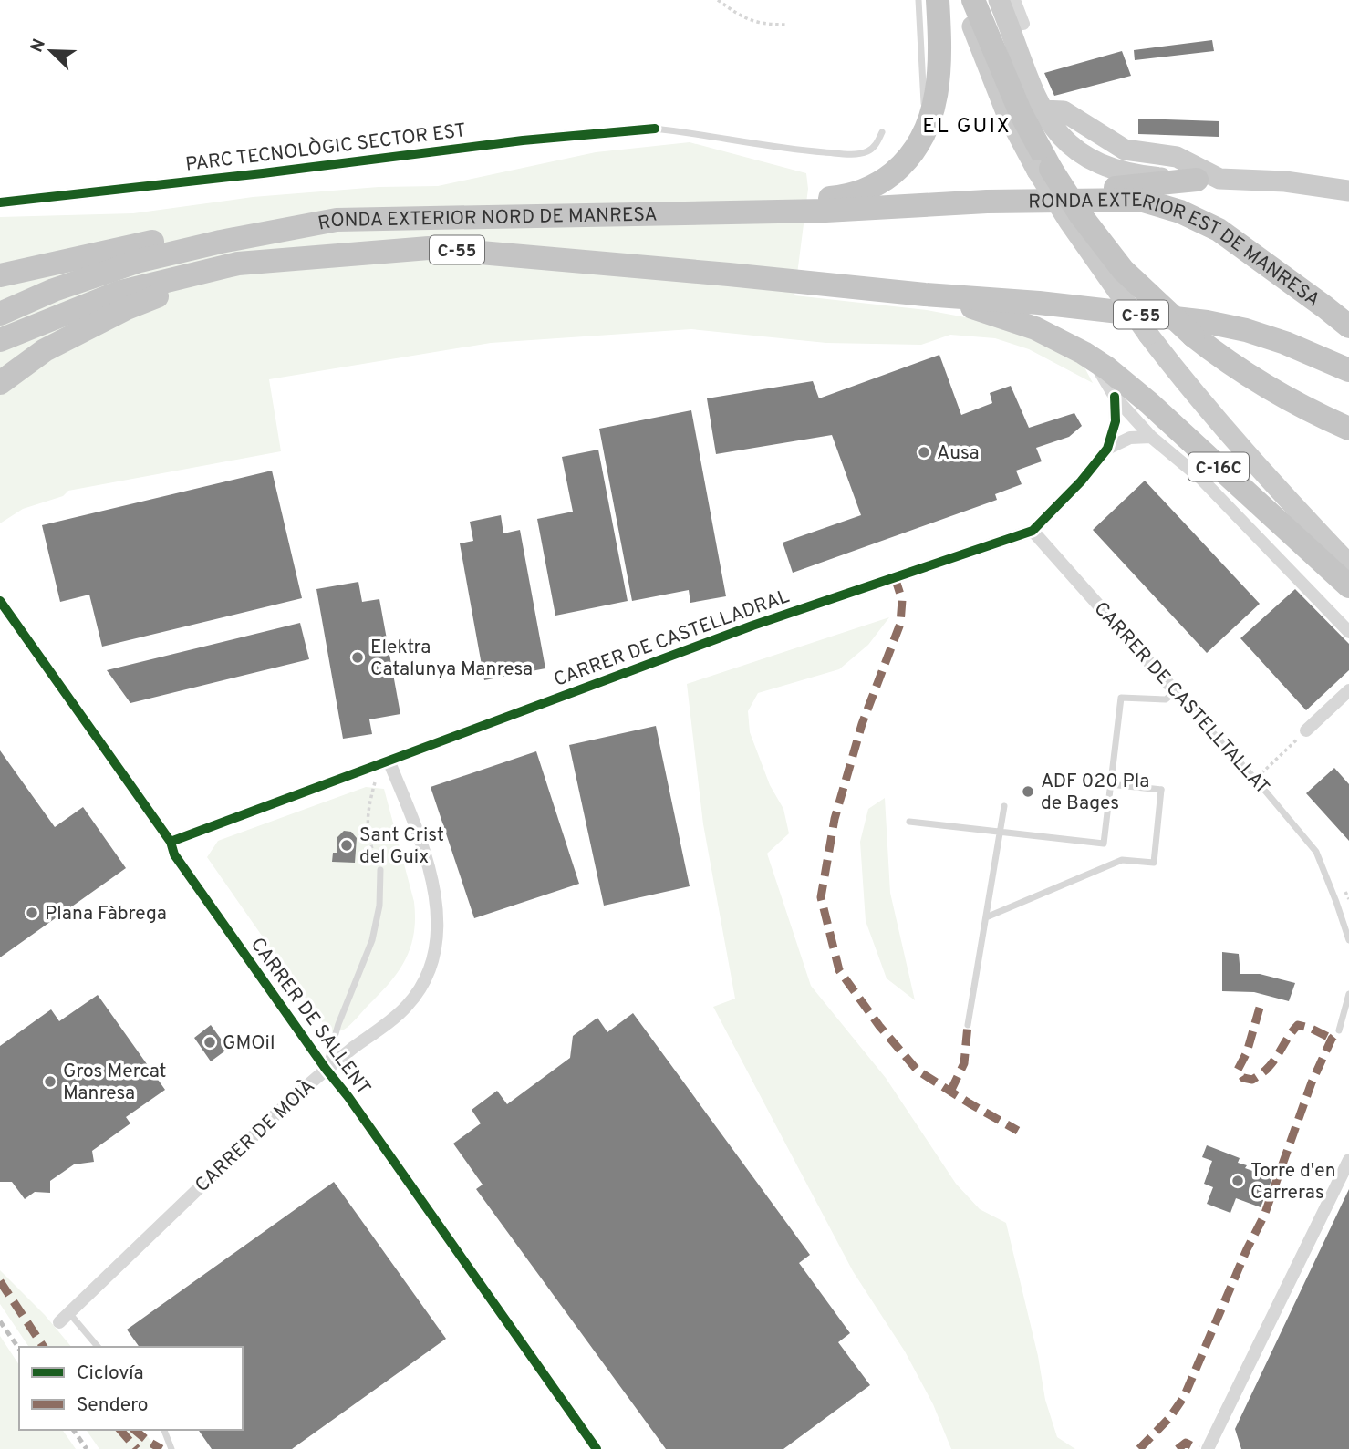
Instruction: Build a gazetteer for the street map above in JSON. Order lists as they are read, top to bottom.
{
  "streets": {
    "highway": [
      "RONDA EXTERIOR NORD DE MANRESA",
      "C-55",
      "RONDA EXTERIOR EST DE MANRESA",
      "C-16C"
    ],
    "street": [
      "PARC TECNOLÒGIC SECTOR EST",
      "CARRER DE CASTELLADRAL",
      "CARRER DE CASTELLTALLAT",
      "CARRER DE SALLENT",
      "CARRER DE MOIÀ"
    ]
  },
  "crossings": [
    ["RONDA EXTERIOR NORD DE MANRESA", "C-55"],
    ["RONDA EXTERIOR NORD DE MANRESA", "RONDA EXTERIOR EST DE MANRESA"],
    ["RONDA EXTERIOR NORD DE MANRESA", "C-16C"],
    ["C-55", "C-16C"],
    ["CARRER DE CASTELLADRAL", "CARRER DE CASTELLTALLAT"],
    ["CARRER DE CASTELLADRAL", "CARRER DE SALLENT"],
    ["CARRER DE CASTELLADRAL", "CARRER DE MOIÀ"],
    ["CARRER DE SALLENT", "CARRER DE MOIÀ"]
  ],
  "districts": ["EL GUIX"],
  "places": [
    "Ausa",
    "Elektra Catalunya Manresa",
    "ADF 020 Pla de Bages",
    "Sant Crist del Guix",
    "Plana Fàbrega",
    "GMOil",
    "Gros Mercat Manresa",
    "Torre d'en Carreras"
  ],
  "legend": ["Ciclovía", "Sendero"],
  "north": "top left"
}
